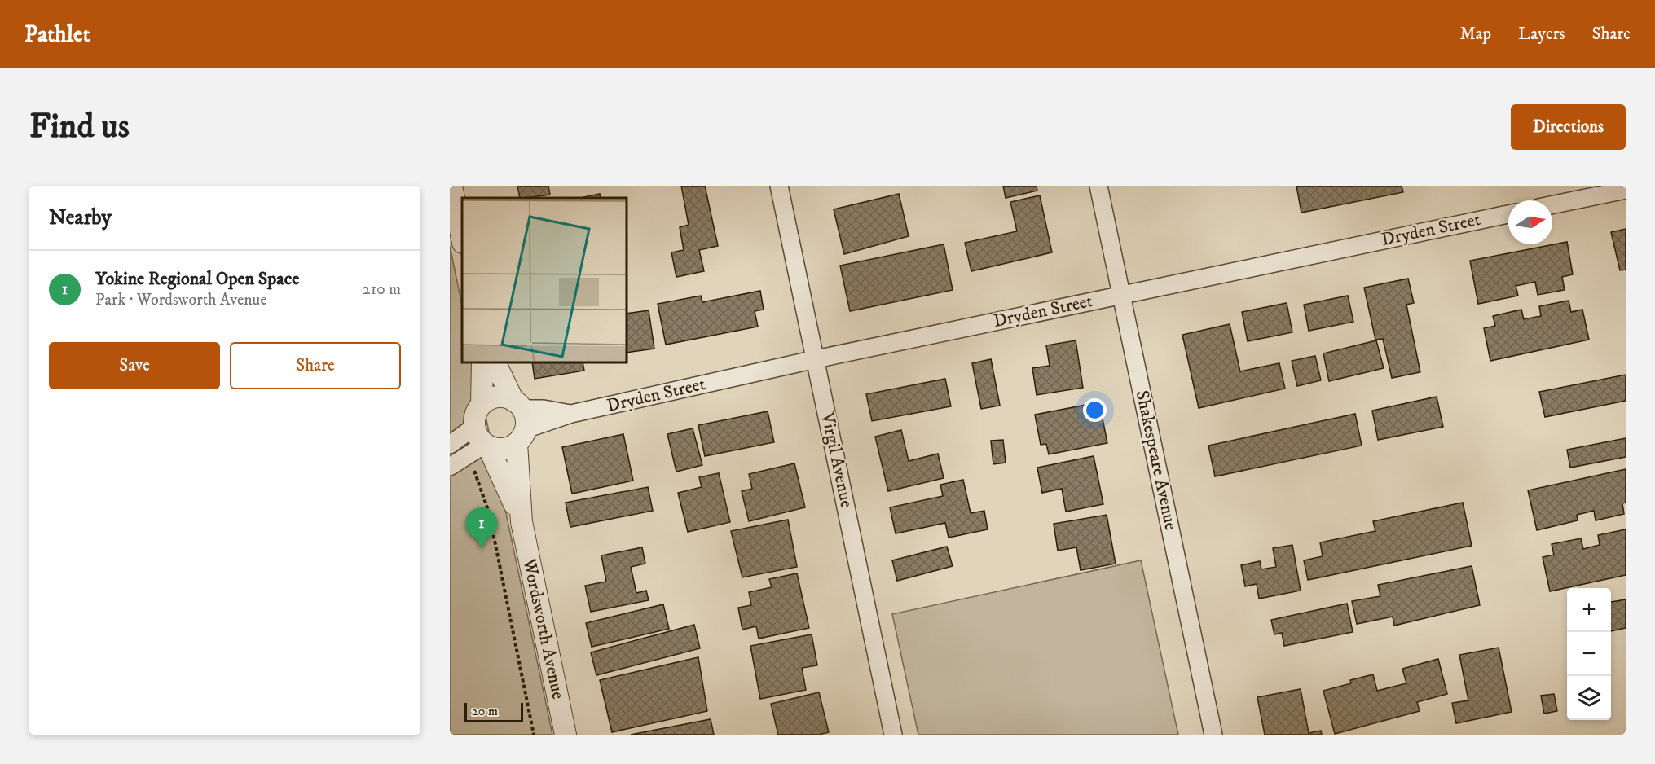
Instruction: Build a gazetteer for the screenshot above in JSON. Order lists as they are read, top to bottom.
{
  "streets": {
    "street": [
      "Dryden Street",
      "Virgil Avenue",
      "Shakespeare Avenue",
      "Wordsworth Avenue"
    ]
  },
  "crossings": [
    ["Dryden Street", "Virgil Avenue"],
    ["Dryden Street", "Shakespeare Avenue"],
    ["Dryden Street", "Wordsworth Avenue"]
  ],
  "scale_bar": "20 m",
  "north": "right",
  "page": {
    "header": "Pathlet",
    "nav": ["Map", "Layers", "Share"],
    "buttons": [
      "Directions",
      ["Save", "Share"]
    ],
    "title": "Find us",
    "heading": "Nearby",
    "list": [
      {
        "mark": "1",
        "name": "Yokine Regional Open Space",
        "note": "Park · Wordsworth Avenue",
        "value": "210 m"
      }
    ],
    "pins": "1",
    "map_buttons": ["+", "−"],
    "scale": "20 m"
  }
}
